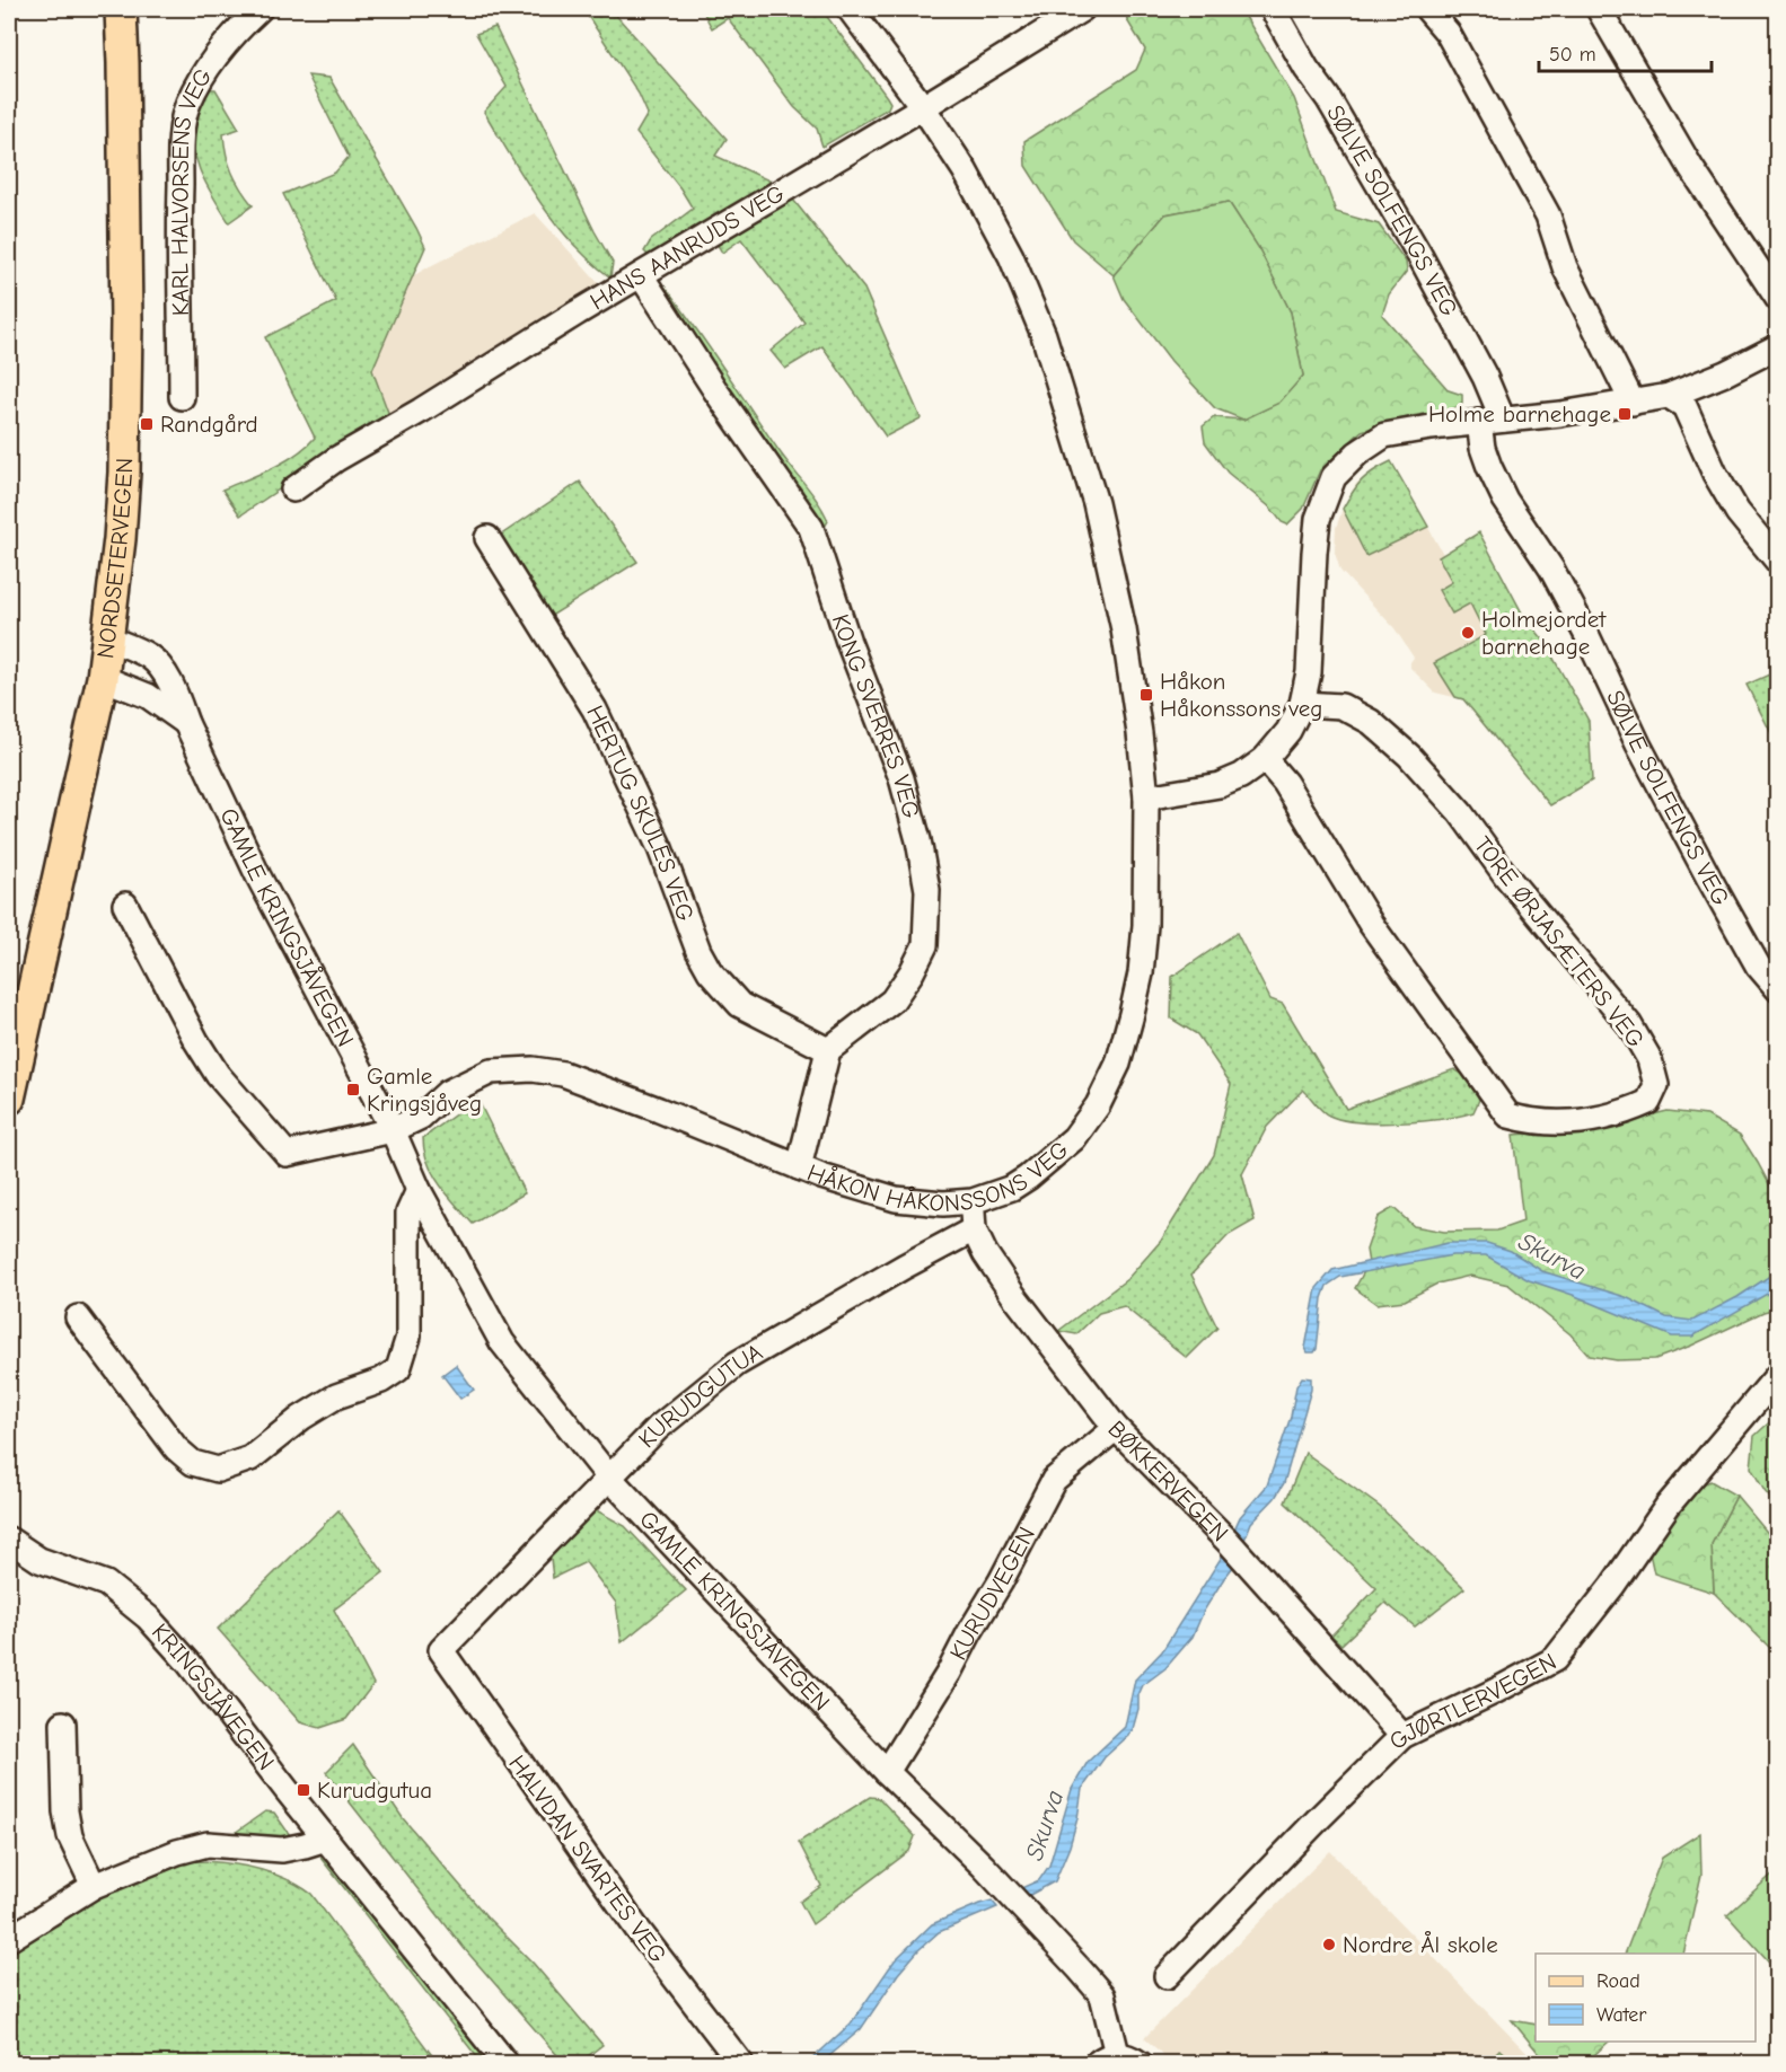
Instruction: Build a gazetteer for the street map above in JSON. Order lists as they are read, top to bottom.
{
  "streets": {
    "main road": ["NORDSETERVEGEN"],
    "street": [
      "KARL HALVORSENS VEG",
      "SØLVE SOLFENGS VEG",
      "HANS AANRUDS VEG",
      "KONG SVERRES VEG",
      "HERTUG SKULES VEG",
      "GAMLE KRINGSJÅVEGEN",
      "TORE ØRJASÆTERS VEG",
      "HÅKON HÅKONSSONS VEG",
      "KURUDGUTUA",
      "BØKKERVEGEN",
      "KURUDVEGEN",
      "KRINGSJÅVEGEN",
      "GJØRTLERVEGEN",
      "HALVDAN SVARTES VEG"
    ]
  },
  "crossings": [
    ["HANS AANRUDS VEG", "KONG SVERRES VEG"],
    ["HANS AANRUDS VEG", "HÅKON HÅKONSSONS VEG"],
    ["NORDSETERVEGEN", "GAMLE KRINGSJÅVEGEN"],
    ["KONG SVERRES VEG", "HERTUG SKULES VEG"],
    ["GAMLE KRINGSJÅVEGEN", "HÅKON HÅKONSSONS VEG"],
    ["GAMLE KRINGSJÅVEGEN", "KURUDGUTUA"],
    ["GAMLE KRINGSJÅVEGEN", "KURUDVEGEN"],
    ["HÅKON HÅKONSSONS VEG", "BØKKERVEGEN"],
    ["KURUDGUTUA", "BØKKERVEGEN"],
    ["KURUDGUTUA", "HALVDAN SVARTES VEG"],
    ["BØKKERVEGEN", "KURUDVEGEN"],
    ["BØKKERVEGEN", "GJØRTLERVEGEN"]
  ],
  "water": ["Skurva"],
  "places": {
    "transit": [
      "Holme barnehage",
      "Randgård",
      "Håkon Håkonssons veg",
      "Gamle Kringsjåveg",
      "Kurudgutua"
    ],
    "other": ["Holmejordet barnehage", "Nordre Ål skole"]
  },
  "legend": ["Road", "Water"],
  "scale_bar": "50 m"
}
